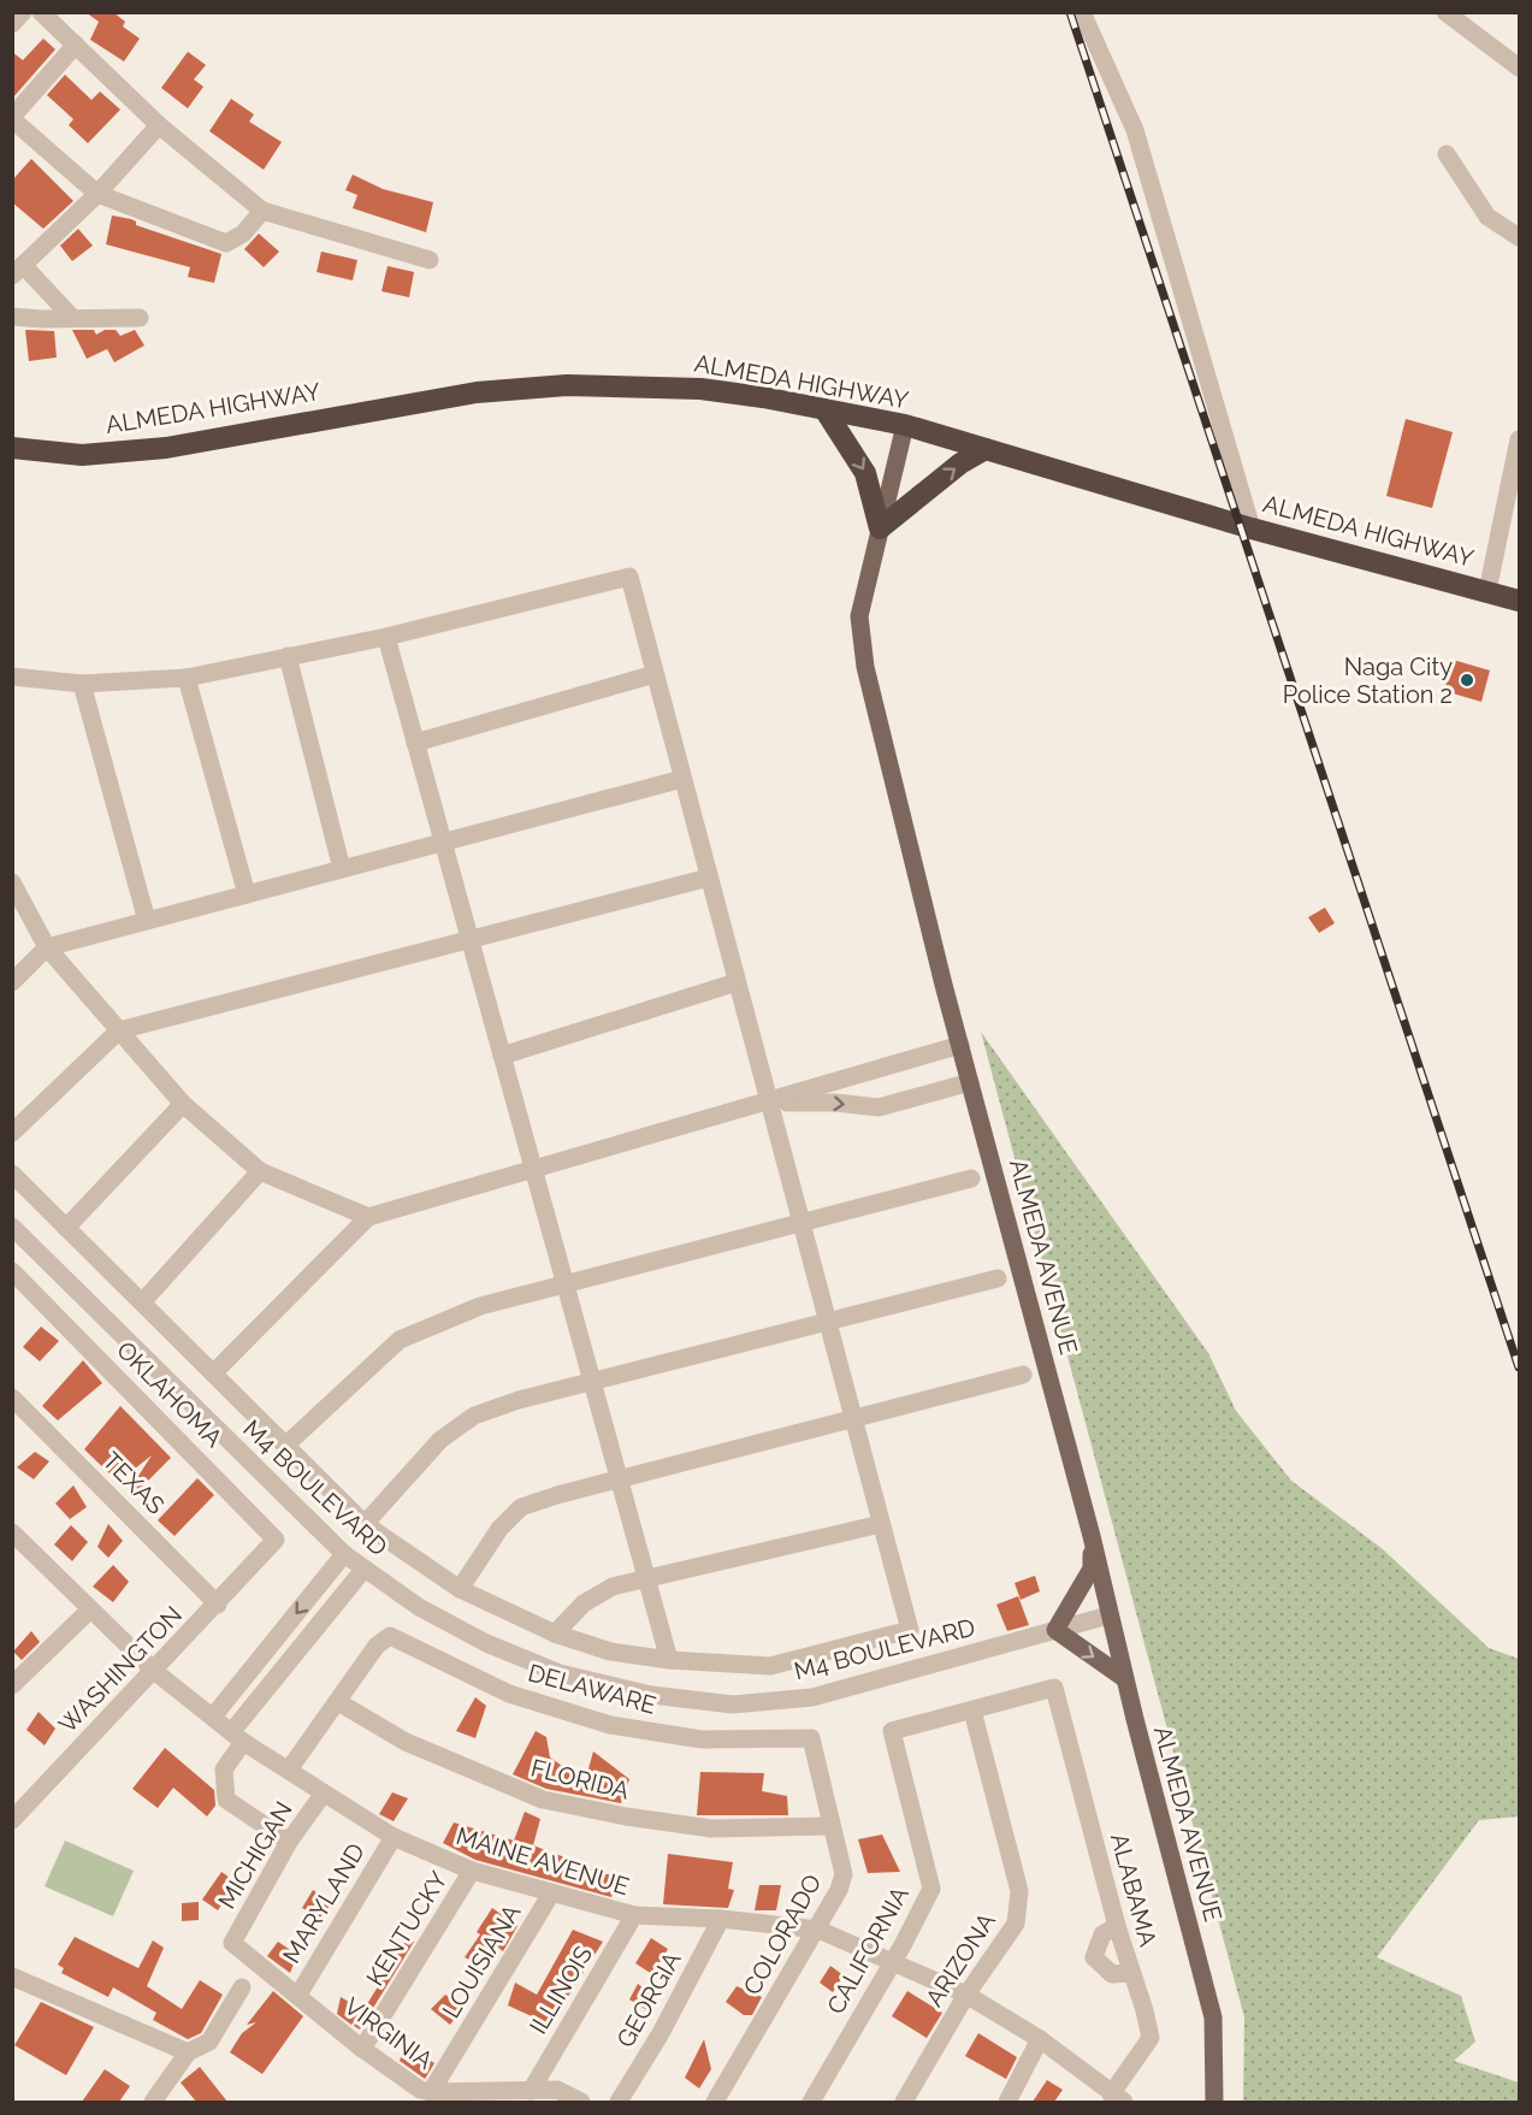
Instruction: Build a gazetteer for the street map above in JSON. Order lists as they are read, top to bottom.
{
  "streets": {
    "highway": ["ALMEDA HIGHWAY"],
    "main road": ["ALMEDA AVENUE"],
    "street": [
      "OKLAHOMA",
      "TEXAS",
      "M4 BOULEVARD",
      "WASHINGTON",
      "DELAWARE",
      "FLORIDA",
      "MICHIGAN",
      "MAINE AVENUE",
      "ALABAMA",
      "MARYLAND",
      "KENTUCKY",
      "COLORADO",
      "CALIFORNIA",
      "ARIZONA",
      "LOUISIANA",
      "ILLINOIS",
      "GEORGIA",
      "VIRGINIA"
    ]
  },
  "crossings": [
    ["ALMEDA HIGHWAY", "ALMEDA AVENUE"],
    ["ALMEDA AVENUE", "M4 BOULEVARD"],
    ["OKLAHOMA", "WASHINGTON"],
    ["TEXAS", "WASHINGTON"],
    ["WASHINGTON", "MAINE AVENUE"],
    ["DELAWARE", "FLORIDA"],
    ["DELAWARE", "COLORADO"],
    ["FLORIDA", "COLORADO"],
    ["MICHIGAN", "MAINE AVENUE"],
    ["MICHIGAN", "VIRGINIA"],
    ["MAINE AVENUE", "ALABAMA"],
    ["MAINE AVENUE", "MARYLAND"],
    ["MAINE AVENUE", "KENTUCKY"],
    ["MAINE AVENUE", "COLORADO"],
    ["MAINE AVENUE", "CALIFORNIA"],
    ["MAINE AVENUE", "ARIZONA"],
    ["MAINE AVENUE", "LOUISIANA"],
    ["MAINE AVENUE", "ILLINOIS"],
    ["MAINE AVENUE", "GEORGIA"],
    ["ALABAMA", "CALIFORNIA"],
    ["ALABAMA", "ARIZONA"],
    ["MARYLAND", "VIRGINIA"],
    ["KENTUCKY", "VIRGINIA"],
    ["CALIFORNIA", "ARIZONA"],
    ["LOUISIANA", "VIRGINIA"],
    ["ILLINOIS", "VIRGINIA"]
  ],
  "places": ["Naga City Police Station 2"]
}
